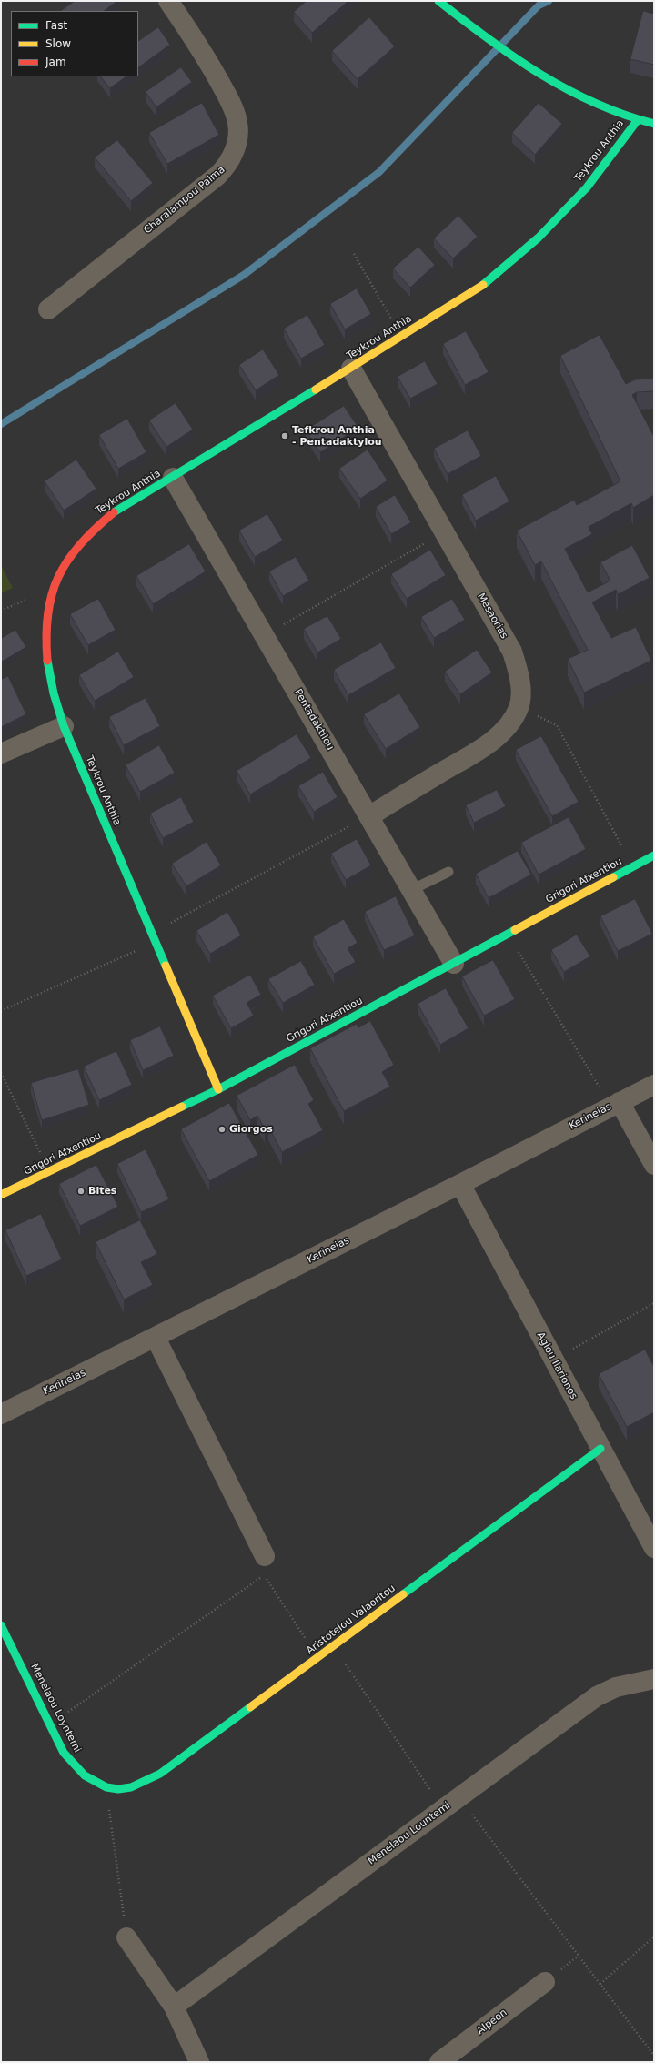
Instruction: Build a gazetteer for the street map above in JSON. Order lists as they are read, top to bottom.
{
  "streets": {
    "street": [
      "Teykrou Anthia",
      "Charalampou Palma",
      "Mesaorias",
      "Pentadaktilou",
      "Grigori Afxentiou",
      "Kerineias",
      "Agiou Ilarionos",
      "Aristotelou Valaoritou",
      "Menelaou Loyntemi",
      "Menelaou Lountemi",
      "Alpeon"
    ]
  },
  "crossings": [
    ["Teykrou Anthia", "Mesaorias"],
    ["Teykrou Anthia", "Pentadaktilou"],
    ["Teykrou Anthia", "Grigori Afxentiou"],
    ["Mesaorias", "Pentadaktilou"],
    ["Pentadaktilou", "Grigori Afxentiou"],
    ["Kerineias", "Agiou Ilarionos"],
    ["Agiou Ilarionos", "Aristotelou Valaoritou"],
    ["Aristotelou Valaoritou", "Menelaou Loyntemi"]
  ],
  "places": ["Tefkrou Anthia - Pentadaktylou", "Giorgos", "Bites"],
  "legend": ["Fast", "Slow", "Jam"]
}
